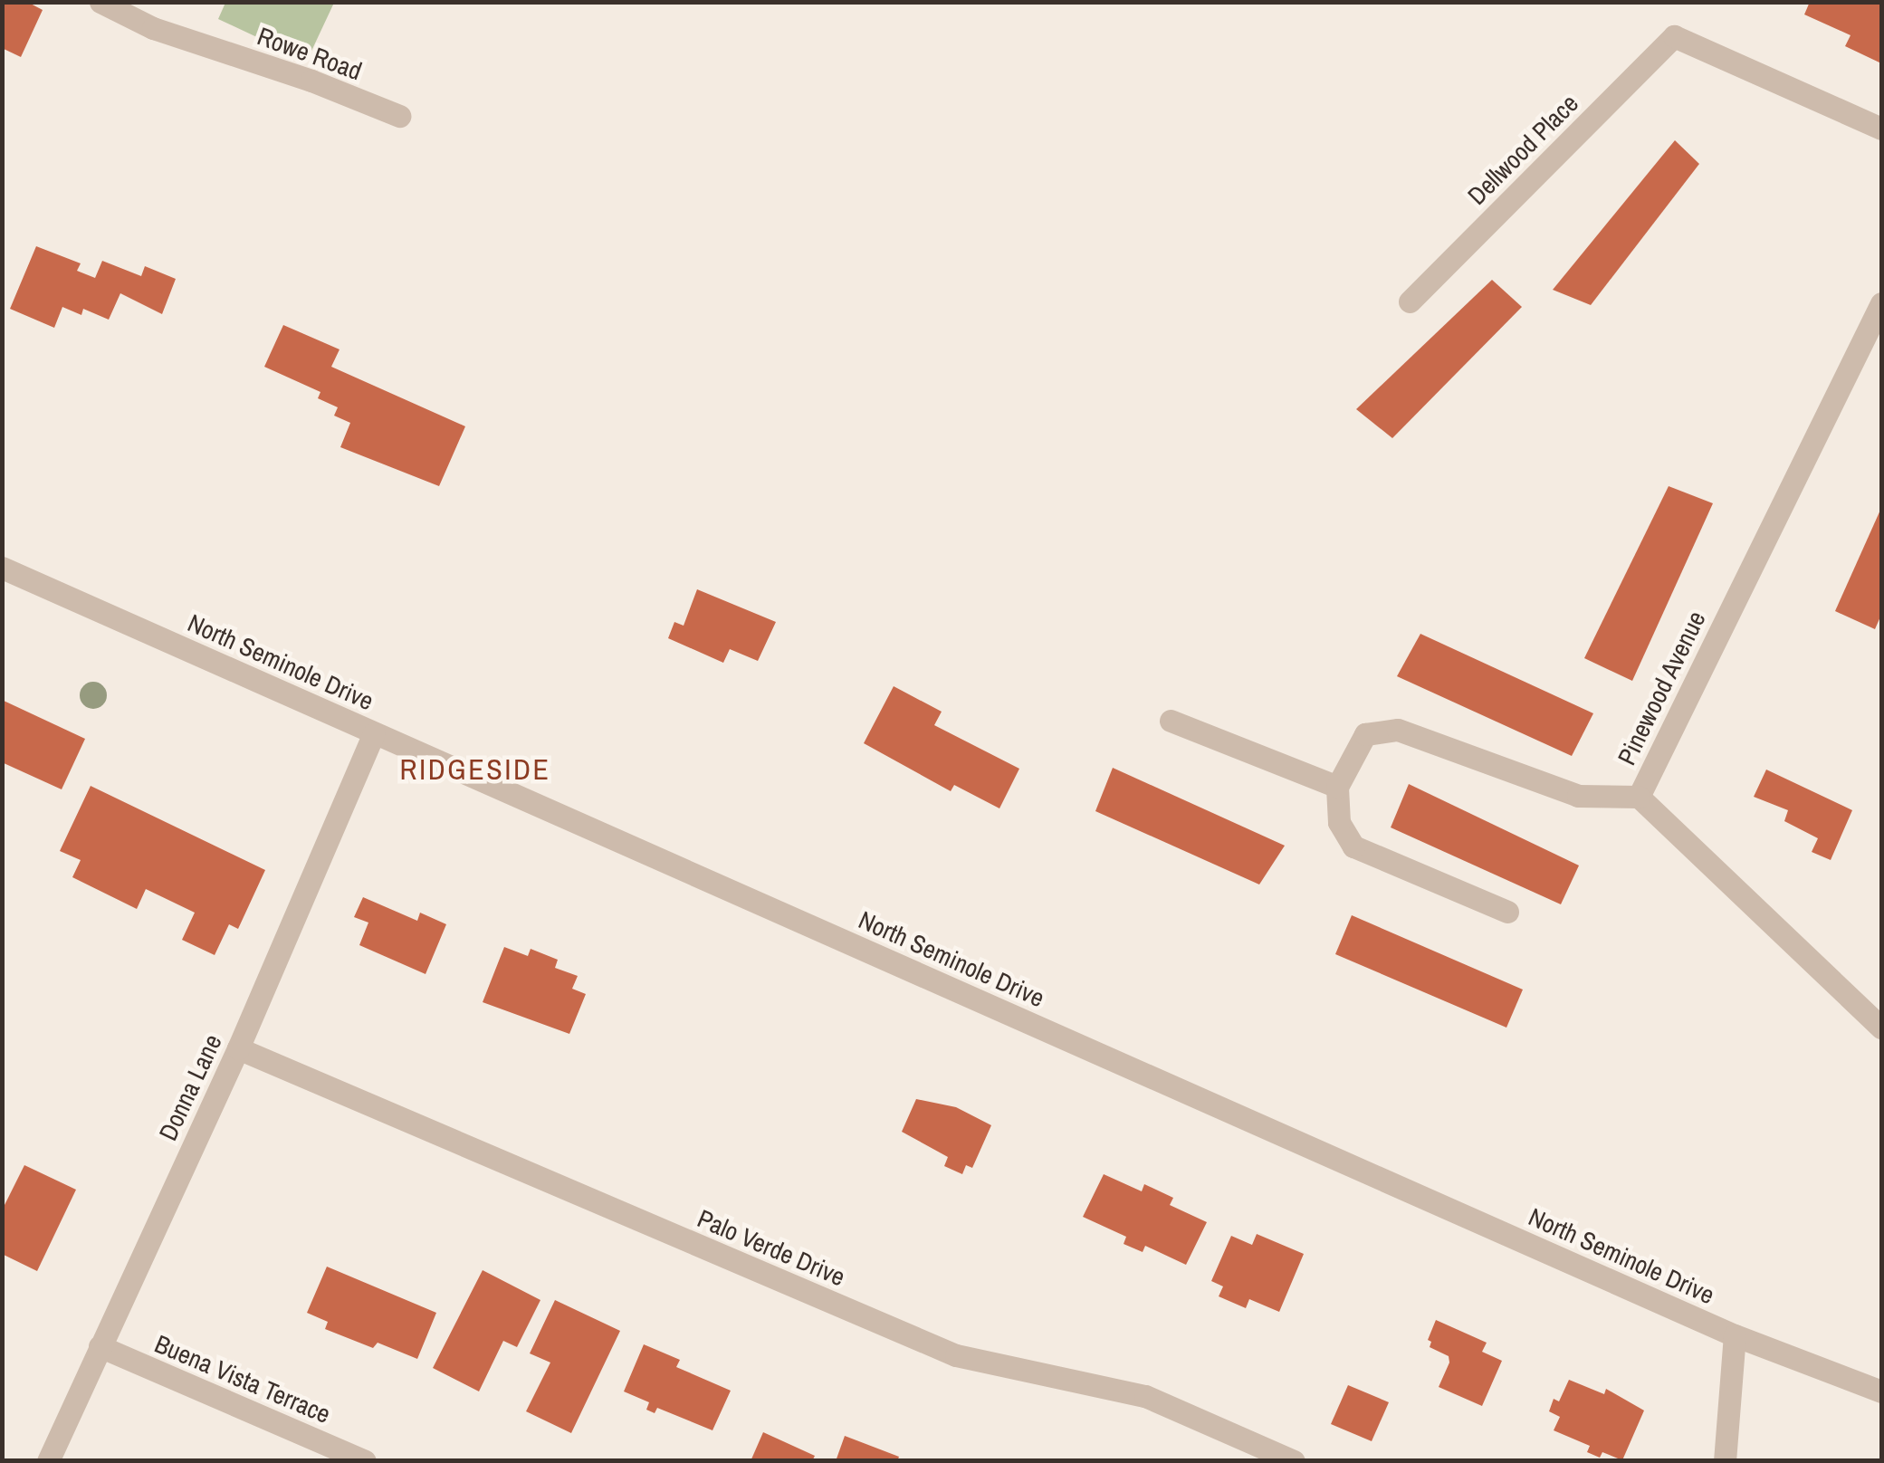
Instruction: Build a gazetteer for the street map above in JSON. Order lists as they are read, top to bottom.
{
  "streets": {
    "street": [
      "Rowe Road",
      "Dellwood Place",
      "North Seminole Drive",
      "Pinewood Avenue",
      "Donna Lane",
      "Palo Verde Drive",
      "Buena Vista Terrace"
    ]
  },
  "crossings": [
    ["North Seminole Drive", "Donna Lane"],
    ["Donna Lane", "Palo Verde Drive"],
    ["Donna Lane", "Buena Vista Terrace"]
  ],
  "districts": ["RIDGESIDE"]
}
